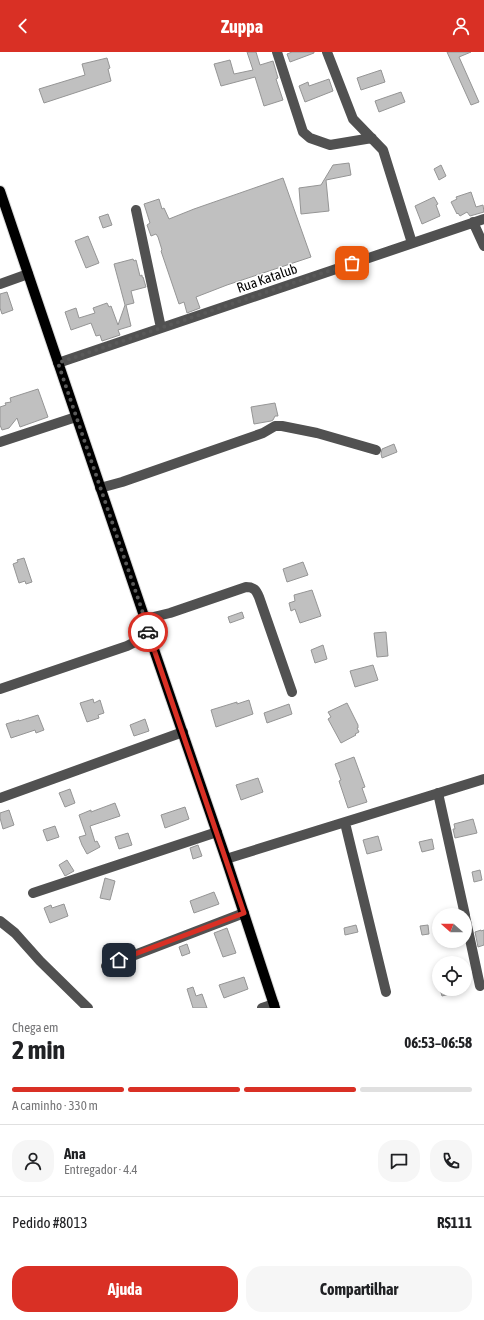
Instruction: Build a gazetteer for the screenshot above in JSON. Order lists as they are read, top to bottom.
{
  "streets": {
    "street": ["Rua Katalub"]
  },
  "north": "left",
  "page": {
    "header": "Zuppa",
    "heading": ["2 min", "Chega em", "06:53–06:58"],
    "panel": [
      "Ana",
      "Entregador · 4.4",
      "Pedido #8013",
      "R$111"
    ],
    "bar": "A caminho · 330 m",
    "buttons": ["Ajuda", "Compartilhar"]
  }
}
